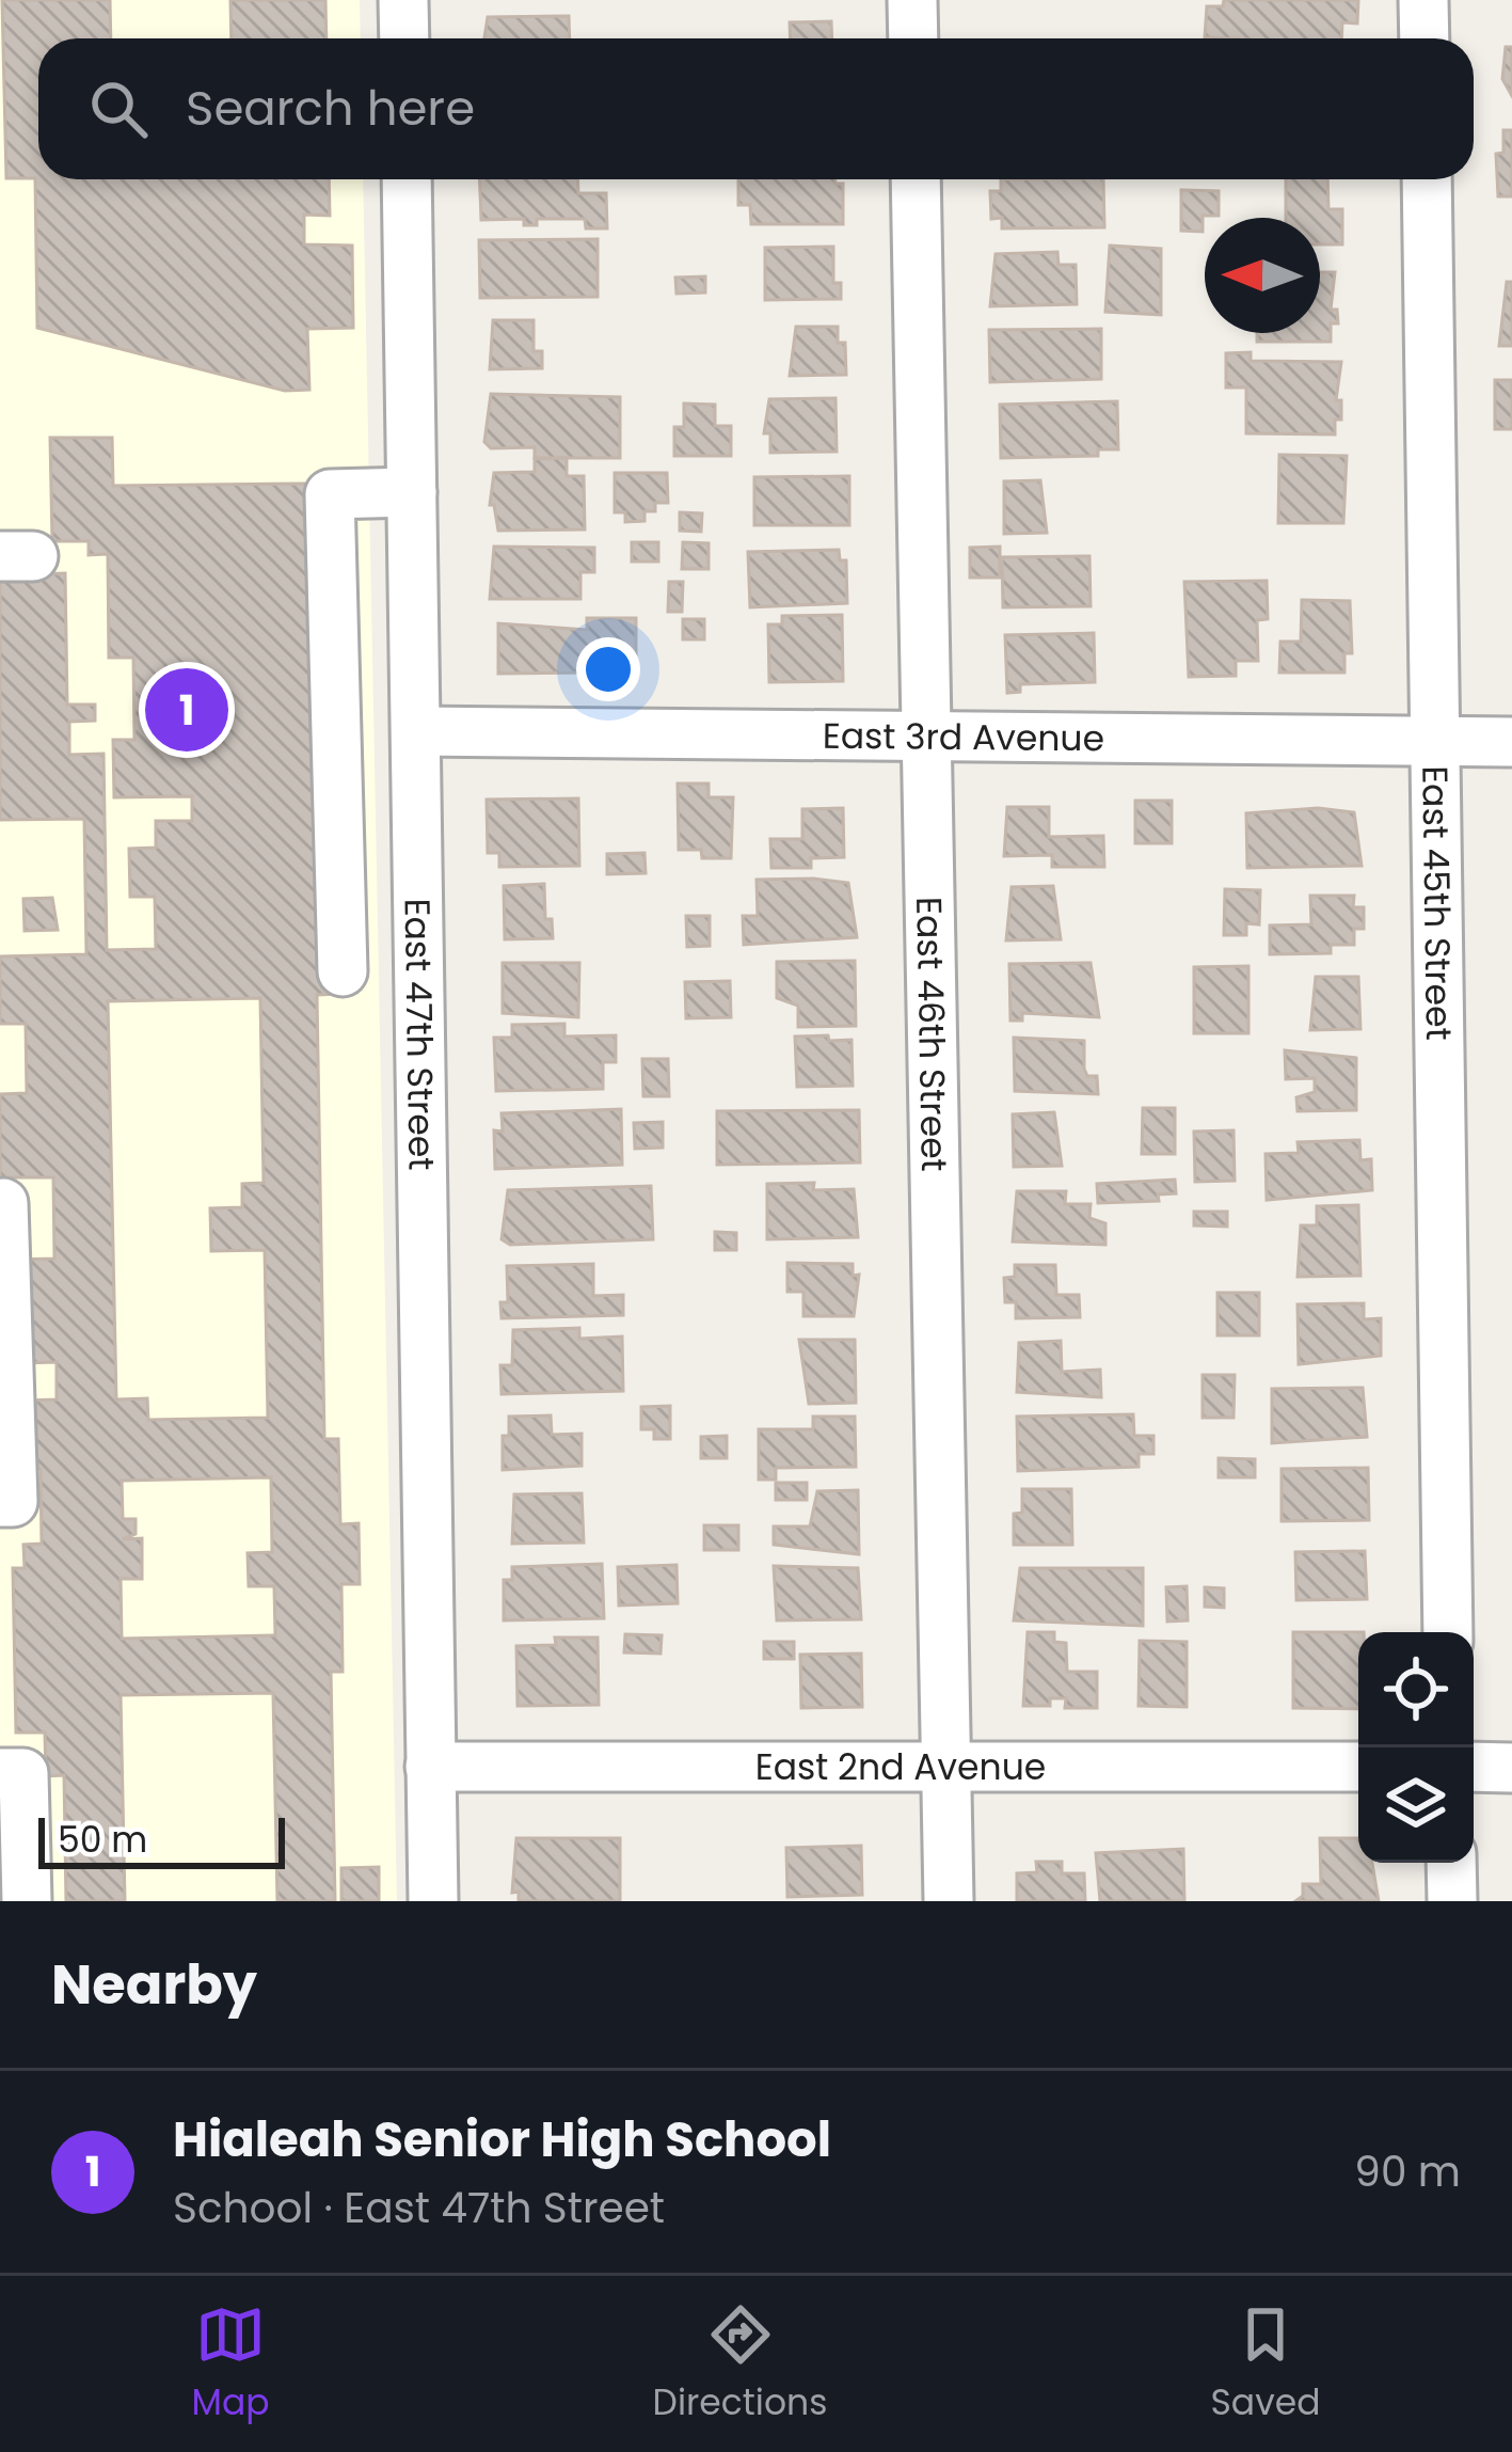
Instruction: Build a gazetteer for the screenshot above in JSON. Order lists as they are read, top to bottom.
{
  "streets": {
    "street": [
      "East 3rd Avenue",
      "East 45th Street",
      "East 47th Street",
      "East 46th Street",
      "East 2nd Avenue"
    ]
  },
  "crossings": [
    ["East 3rd Avenue", "East 45th Street"],
    ["East 3rd Avenue", "East 47th Street"],
    ["East 3rd Avenue", "East 46th Street"],
    ["East 47th Street", "East 2nd Avenue"],
    ["East 46th Street", "East 2nd Avenue"]
  ],
  "scale_bar": "50 m",
  "north": "left",
  "page": {
    "search": "Search here",
    "pins": "1",
    "scale": "50 m",
    "heading": "Nearby",
    "list": [
      {
        "mark": "1",
        "name": "Hialeah Senior High School",
        "note": "School · East 47th Street",
        "value": "90 m"
      }
    ],
    "nav": ["Map", "Directions", "Saved"]
  }
}
